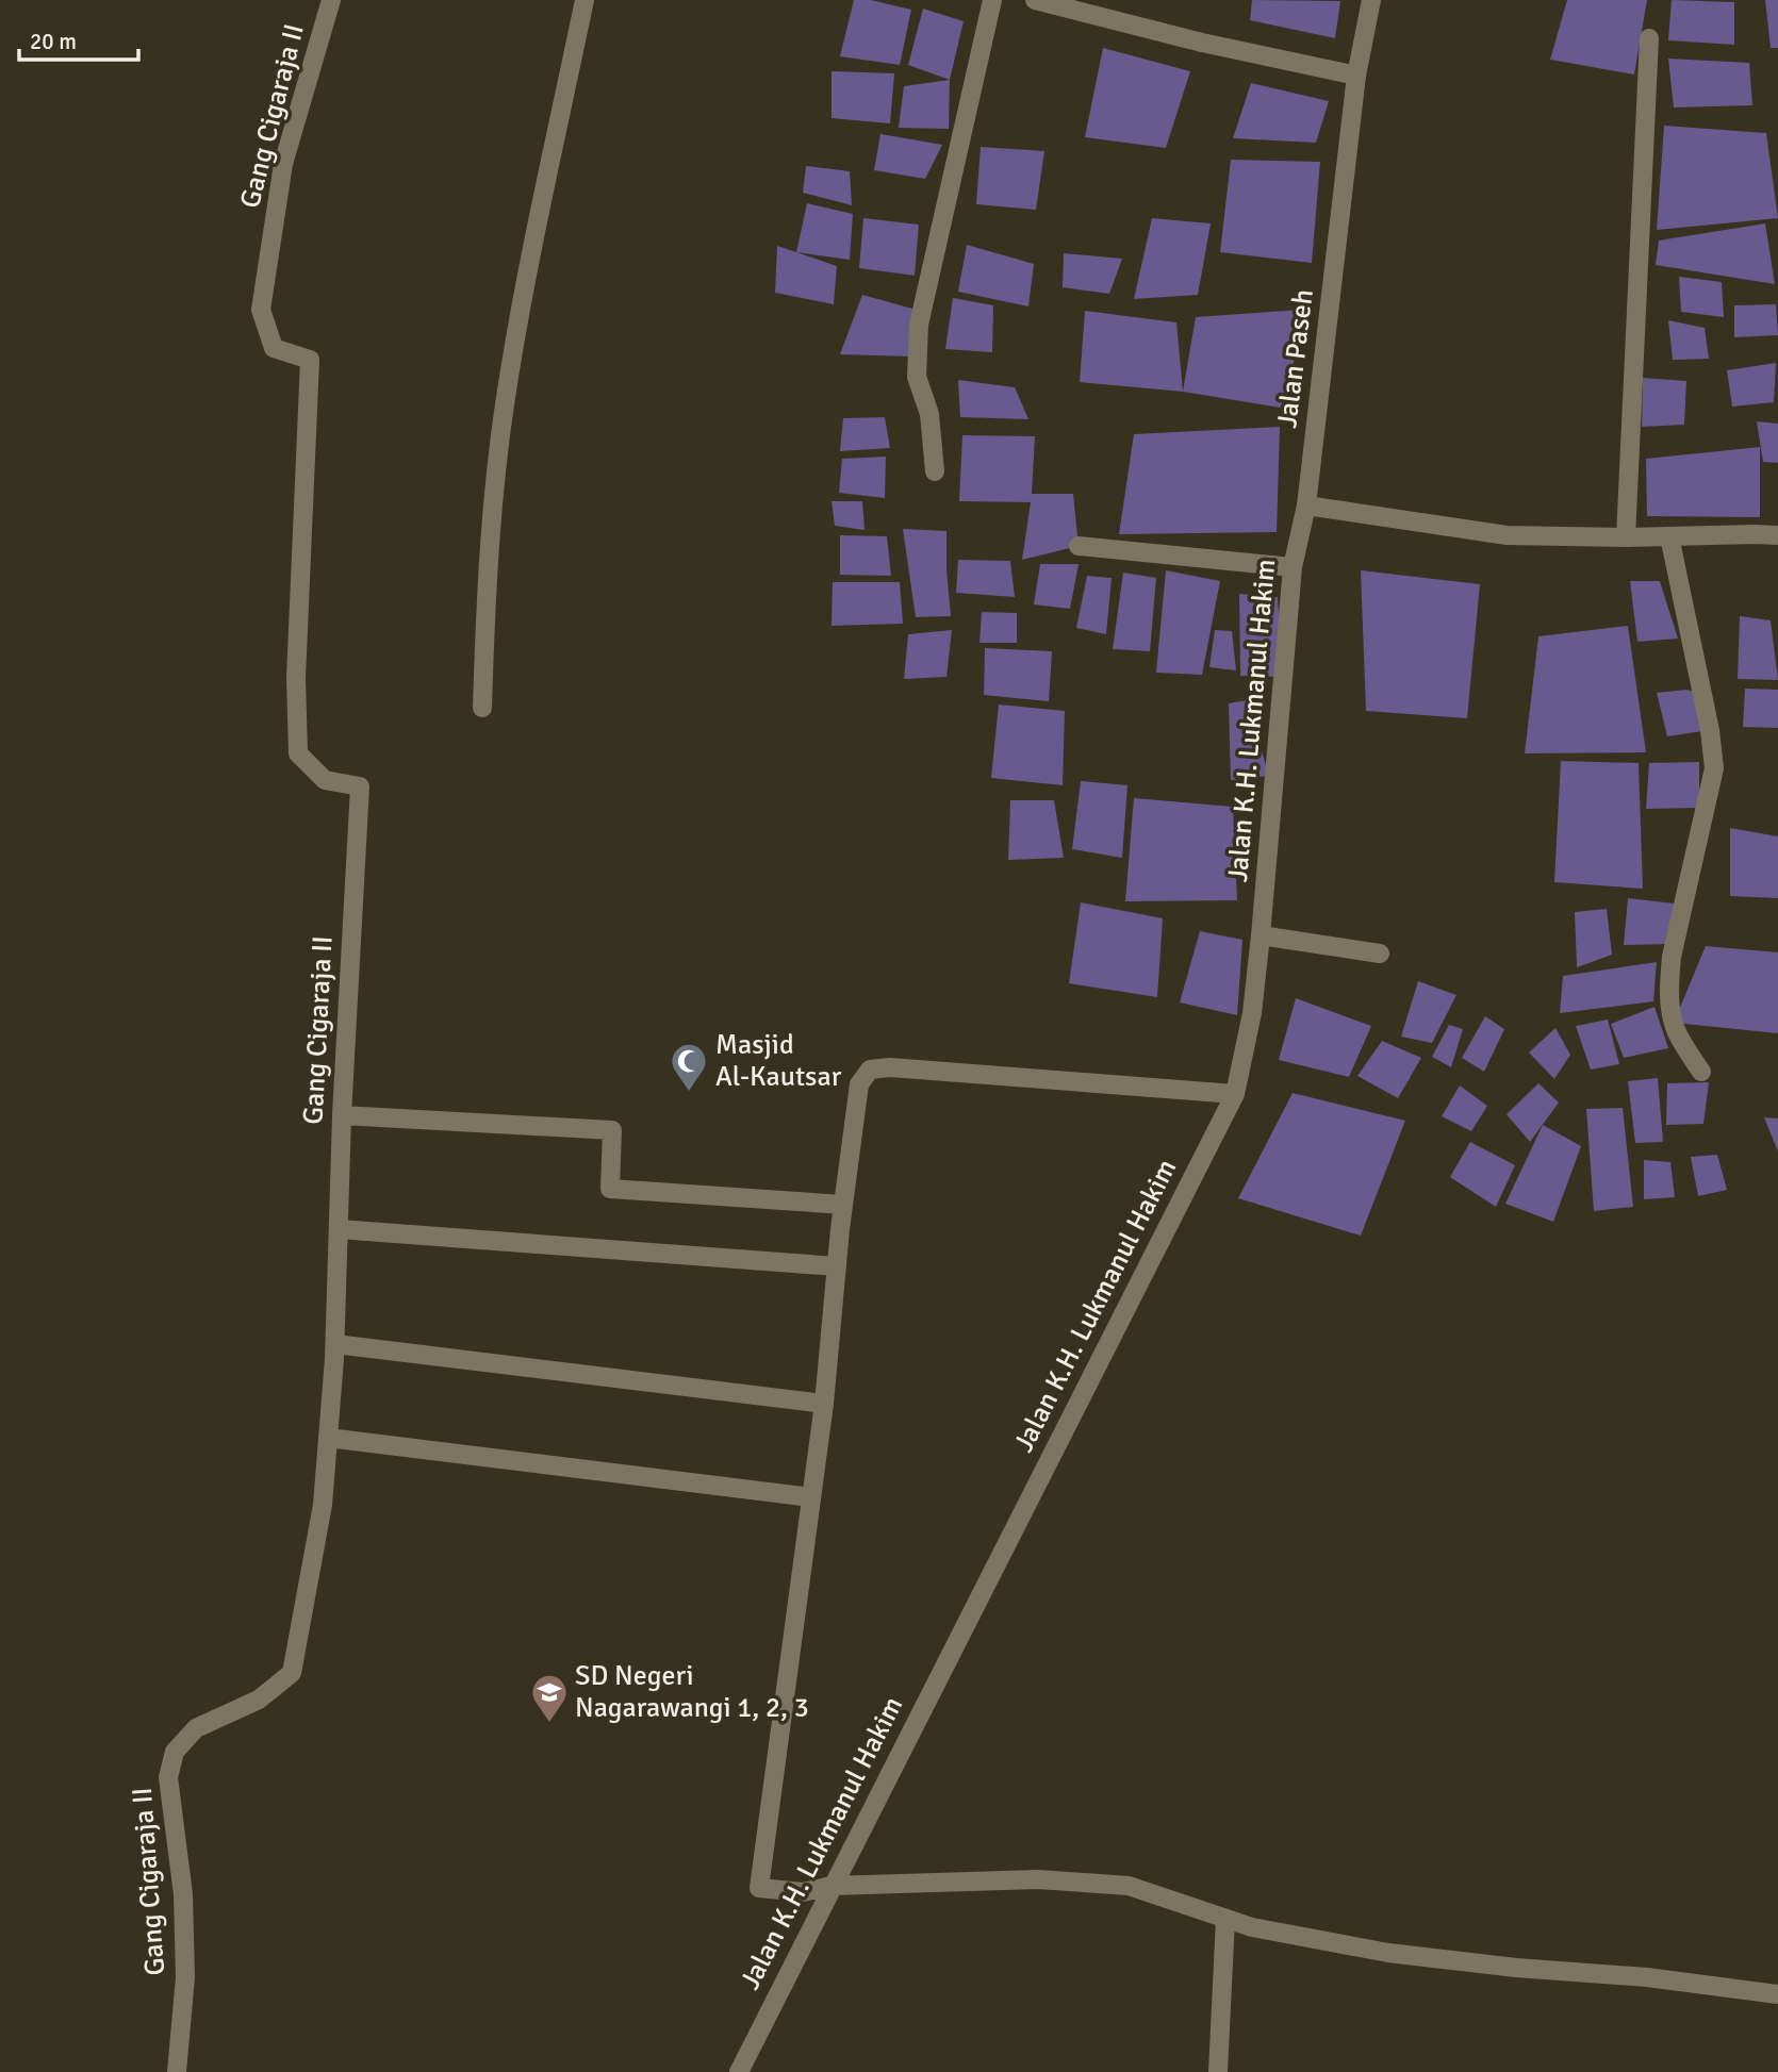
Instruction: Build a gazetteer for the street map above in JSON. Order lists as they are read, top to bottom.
{
  "streets": {
    "street": ["Gang Cigaraja II", "Jalan Paseh", "Jalan K.H. Lukmanul Hakim"]
  },
  "crossings": [
    ["Jalan Paseh", "Jalan K.H. Lukmanul Hakim"]
  ],
  "places": {
    "mosque": ["Masjid Al-Kautsar"],
    "school or university": ["SD Negeri Nagarawangi 1, 2, 3"]
  },
  "scale_bar": "20 m"
}
